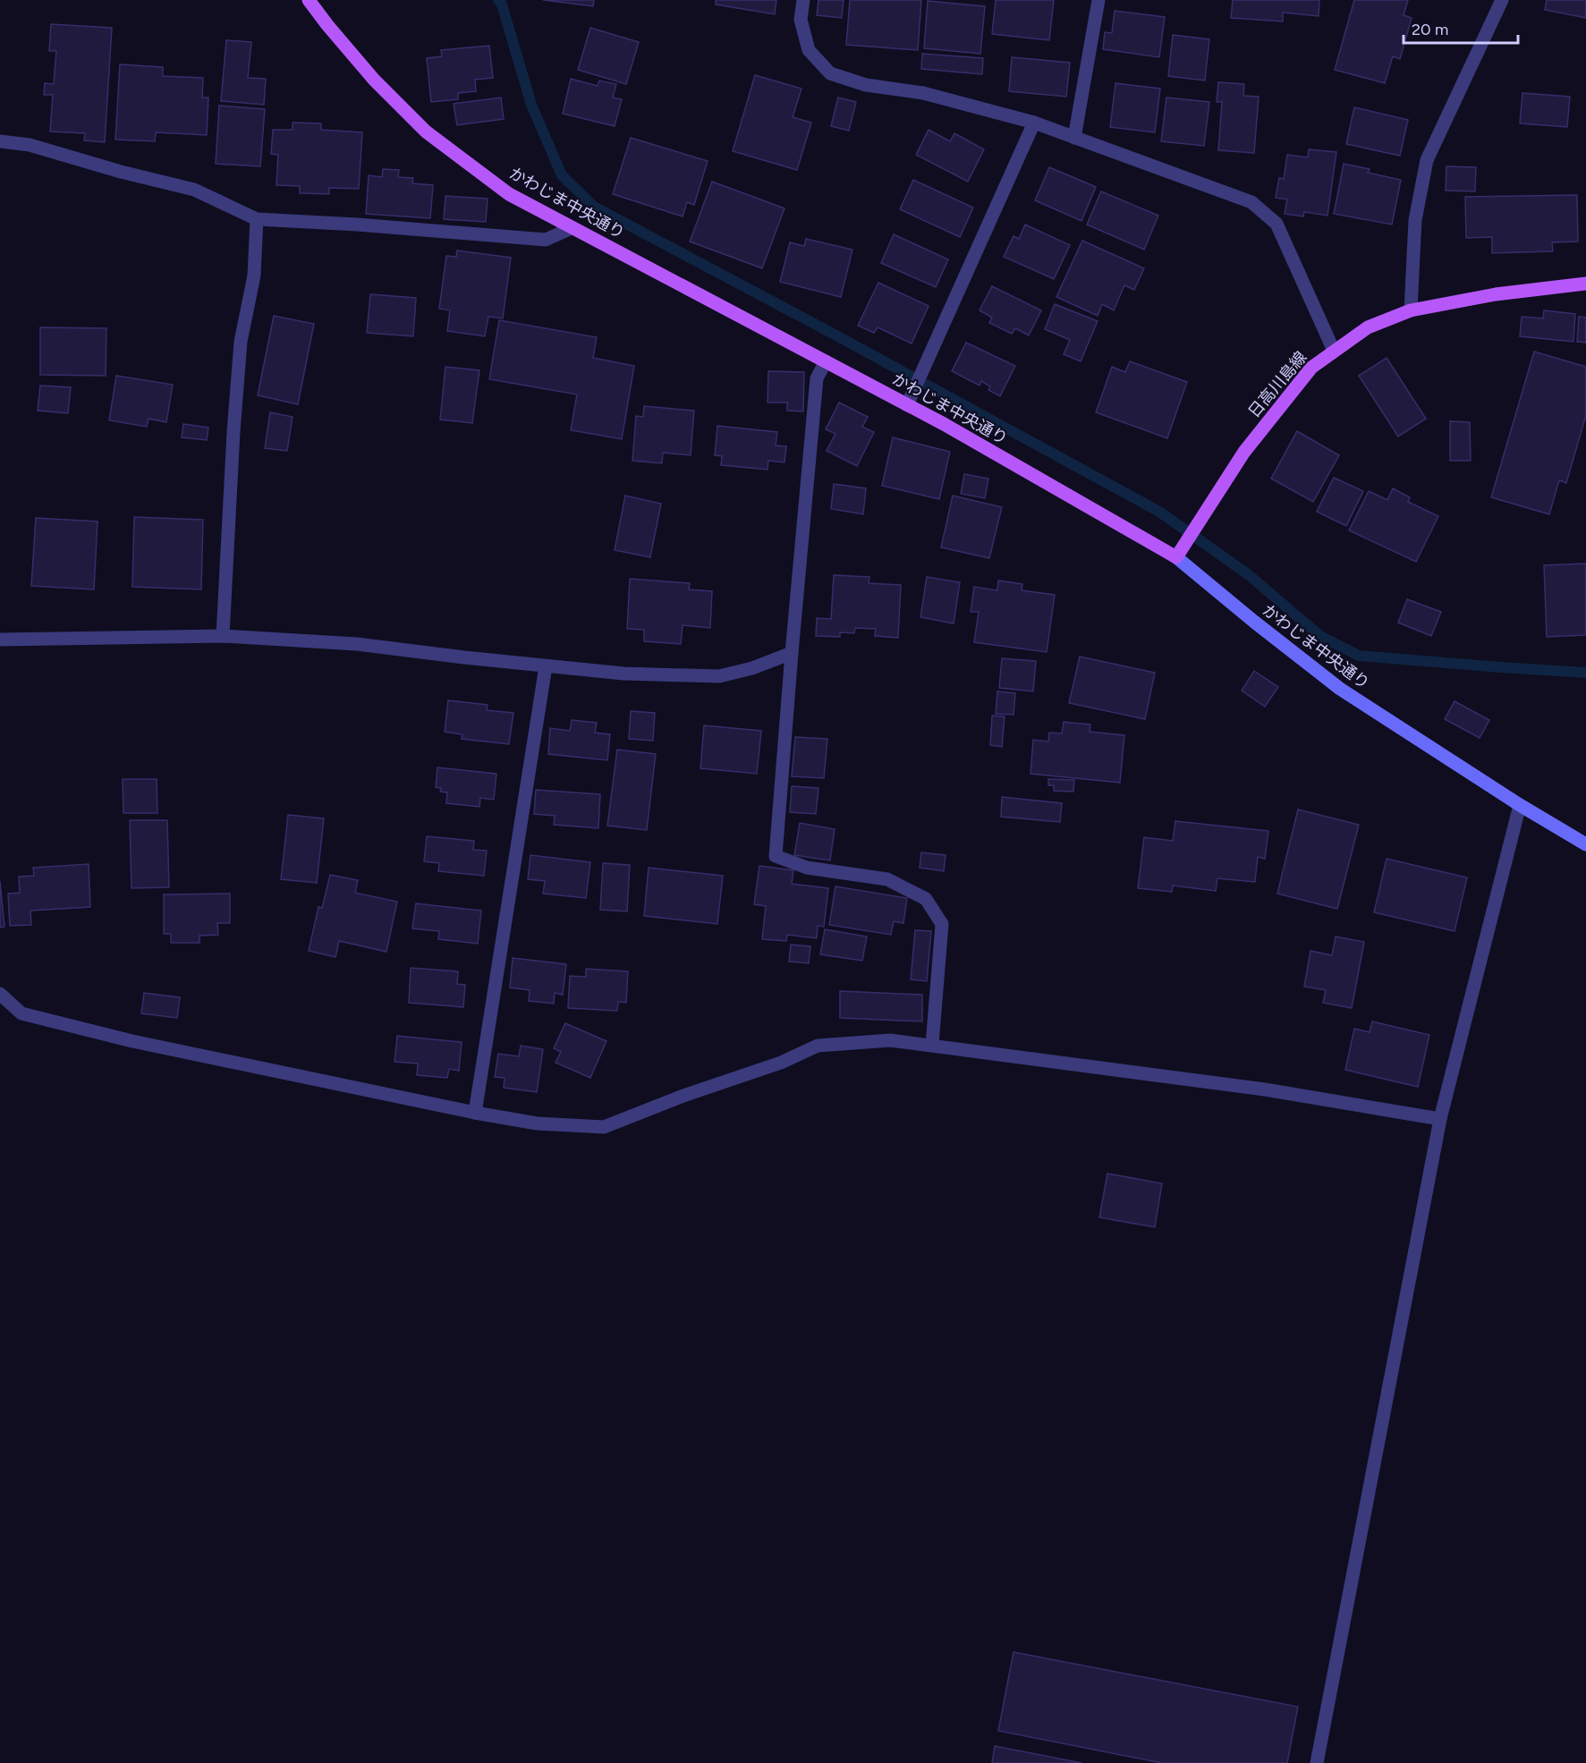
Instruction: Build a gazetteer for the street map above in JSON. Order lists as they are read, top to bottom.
{
  "streets": {
    "main road": ["かわじま中央通り", "日高川島線"]
  },
  "crossings": [
    ["かわじま中央通り", "日高川島線"]
  ],
  "scale_bar": "20 m"
}
